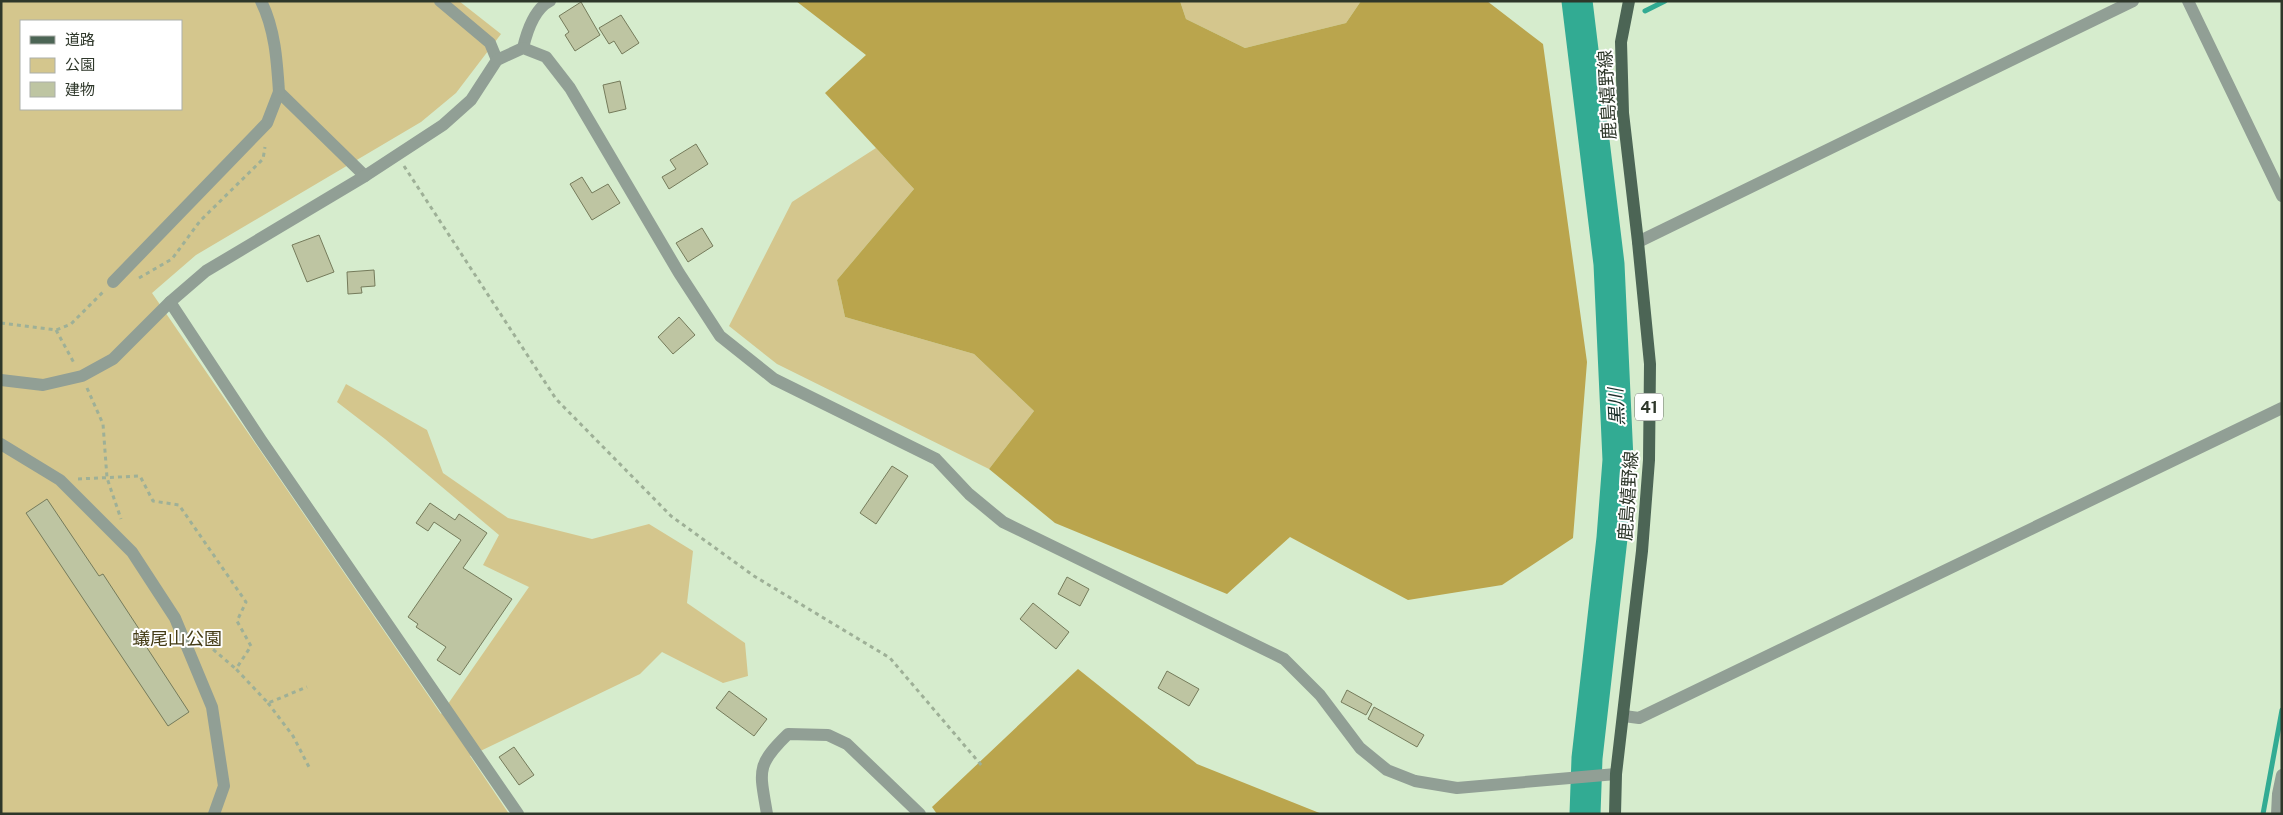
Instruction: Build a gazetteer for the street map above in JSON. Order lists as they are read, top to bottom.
{
  "streets": {
    "main road": ["鹿島嬉野線", "41"]
  },
  "water": ["黒川"],
  "parks": ["蟻尾山公園"],
  "legend": ["道路", "公園", "建物"]
}
